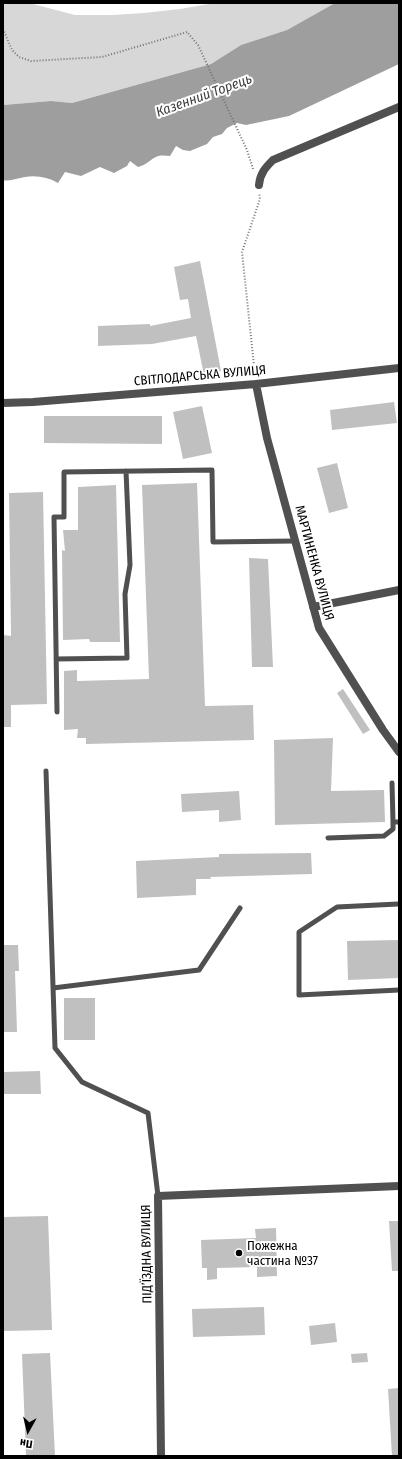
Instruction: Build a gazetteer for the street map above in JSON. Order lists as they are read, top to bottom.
{
  "streets": {
    "street": ["СВІТЛОДАРСЬКА ВУЛИЦЯ", "МАРТИНЕНКА ВУЛИЦЯ", "ПІД’ЇЗДНА ВУЛИЦЯ"]
  },
  "crossings": [
    ["СВІТЛОДАРСЬКА ВУЛИЦЯ", "МАРТИНЕНКА ВУЛИЦЯ"]
  ],
  "water": ["Казенний Торець"],
  "places": ["Пожежна частина №37"],
  "north": "bottom"
}
